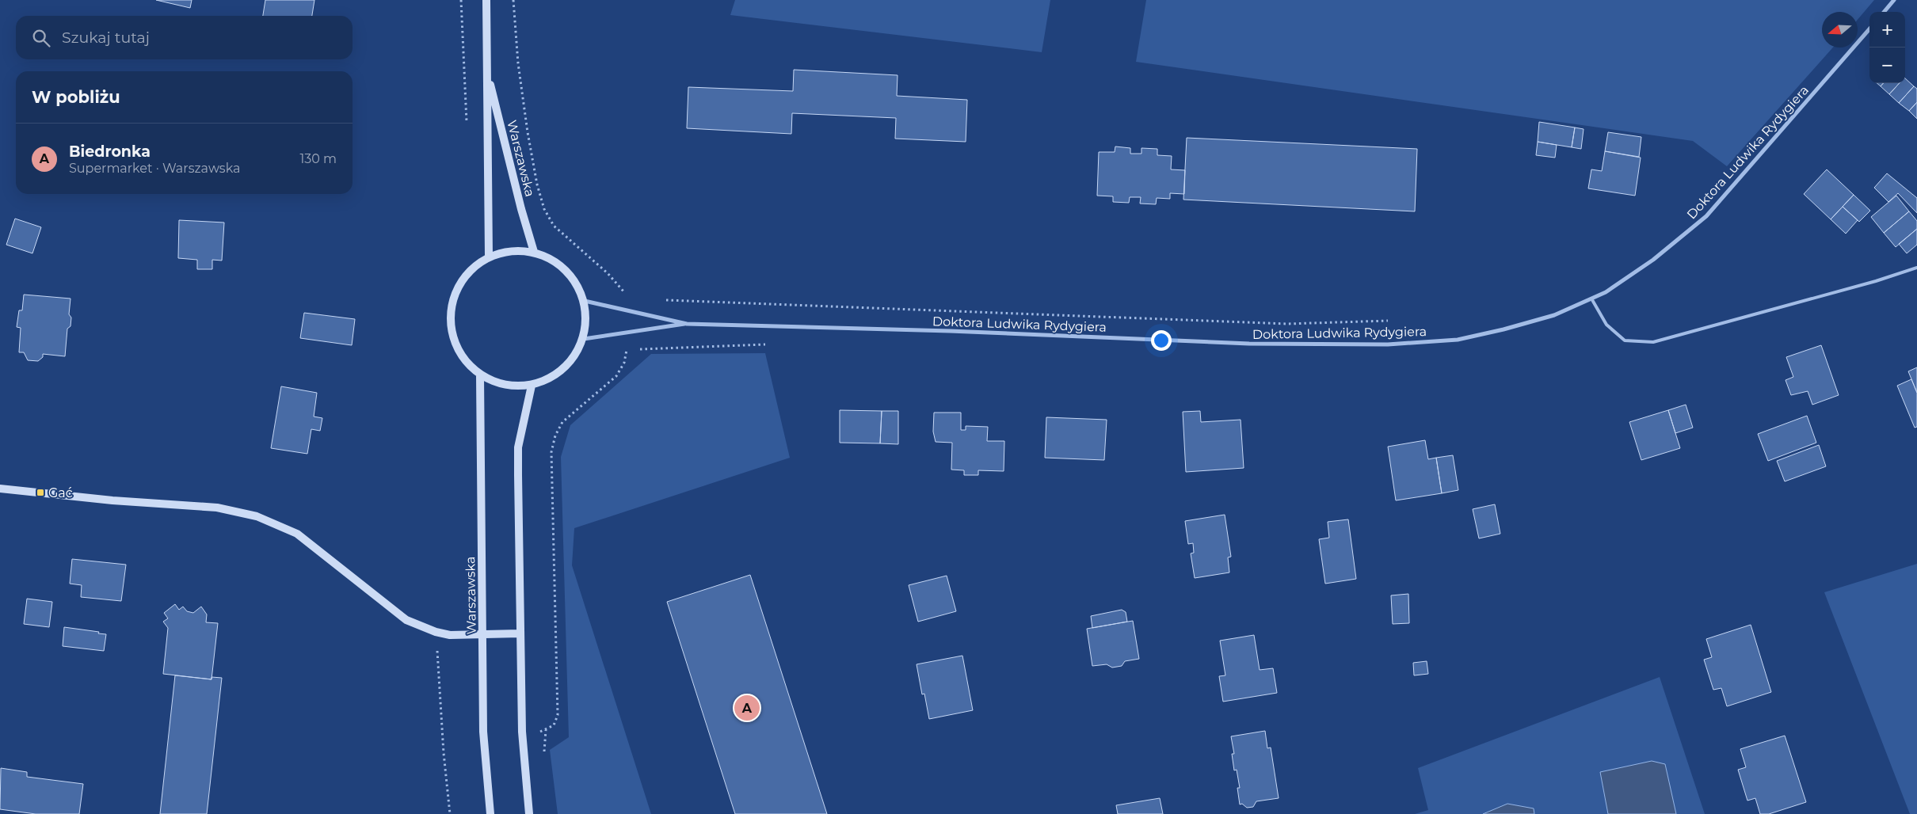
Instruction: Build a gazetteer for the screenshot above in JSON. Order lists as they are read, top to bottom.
{
  "streets": {
    "main road": ["Warszawska"],
    "street": ["Doktora Ludwika Rydygiera"]
  },
  "crossings": [
    ["Doktora Ludwika Rydygiera", "Warszawska"]
  ],
  "places": {
    "transit": ["Gać"]
  },
  "north": "left",
  "page": {
    "map_buttons": ["+", "−"],
    "search": "Szukaj tutaj",
    "heading": "W pobliżu",
    "list": [
      {
        "mark": "A",
        "name": "Biedronka",
        "note": "Supermarket · Warszawska",
        "value": "130 m"
      }
    ],
    "pins": "A"
  }
}
